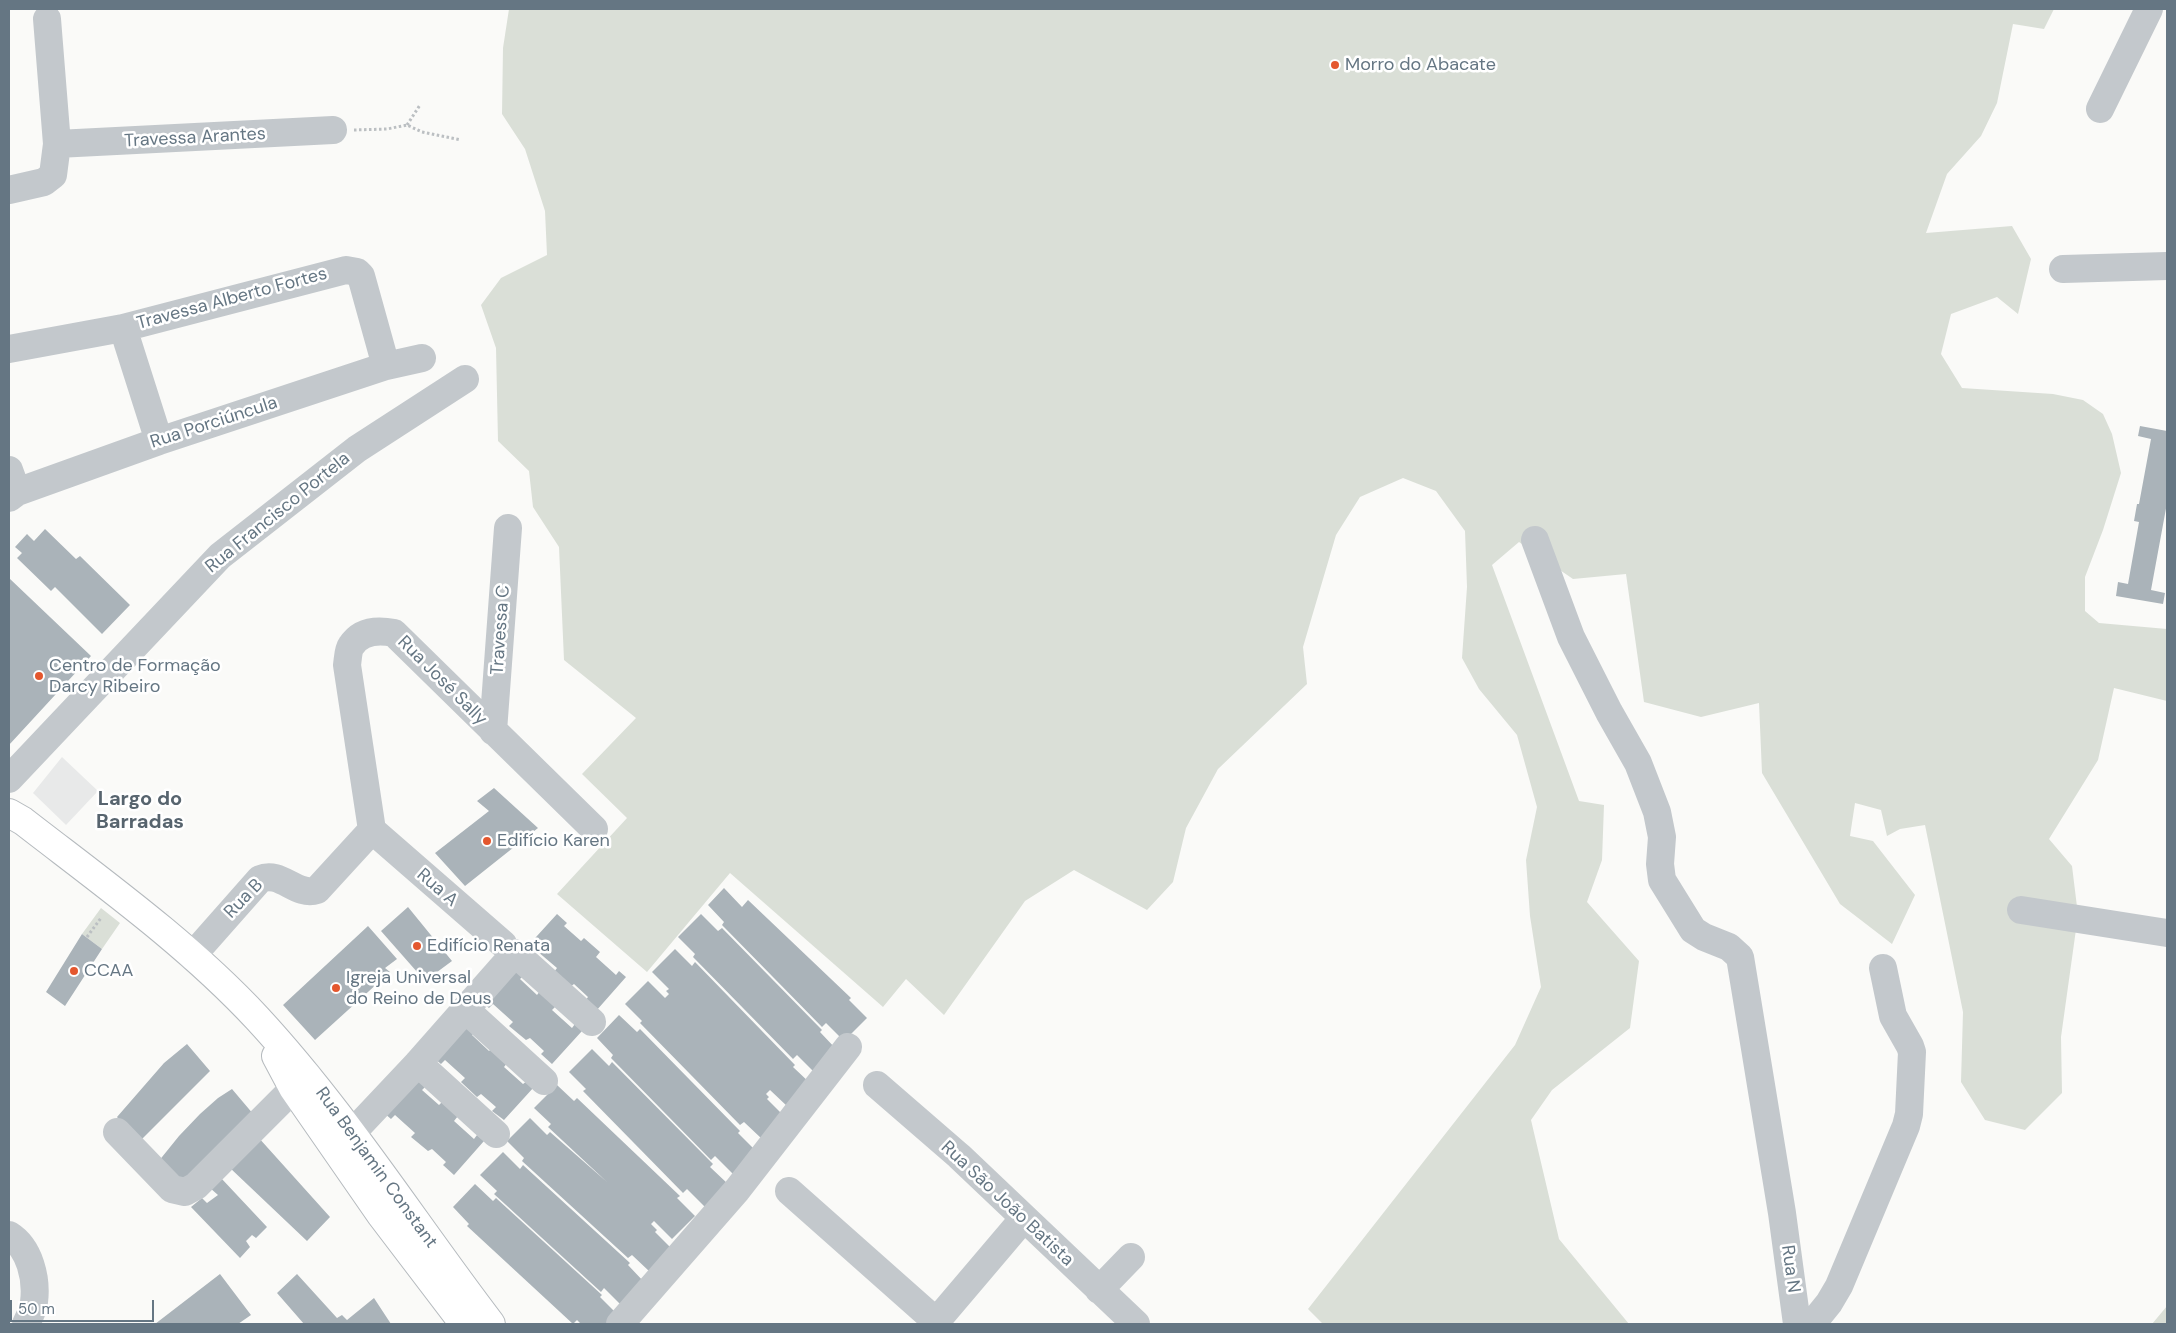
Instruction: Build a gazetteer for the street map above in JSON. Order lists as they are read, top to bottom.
{
  "streets": {
    "main road": ["Rua Benjamin Constant"],
    "street": [
      "Travessa Arantes",
      "Travessa Alberto Fortes",
      "Rua Porciúncula",
      "Rua Francisco Portela",
      "Travessa C",
      "Rua José Sally",
      "Rua A",
      "Rua B",
      "Rua São João Batista",
      "Rua N"
    ]
  },
  "crossings": [
    ["Travessa Alberto Fortes", "Rua Porciúncula"],
    ["Travessa C", "Rua José Sally"],
    ["Rua José Sally", "Rua A"],
    ["Rua José Sally", "Rua B"],
    ["Rua A", "Rua B"],
    ["Rua B", "Rua Benjamin Constant"]
  ],
  "districts": ["Largo do Barradas"],
  "places": [
    "Morro do Abacate",
    "Centro de Formação Darcy Ribeiro",
    "Edifício Karen",
    "Edifício Renata",
    "CCAA",
    "Igreja Universal do Reino de Deus"
  ],
  "scale_bar": "50 m"
}
